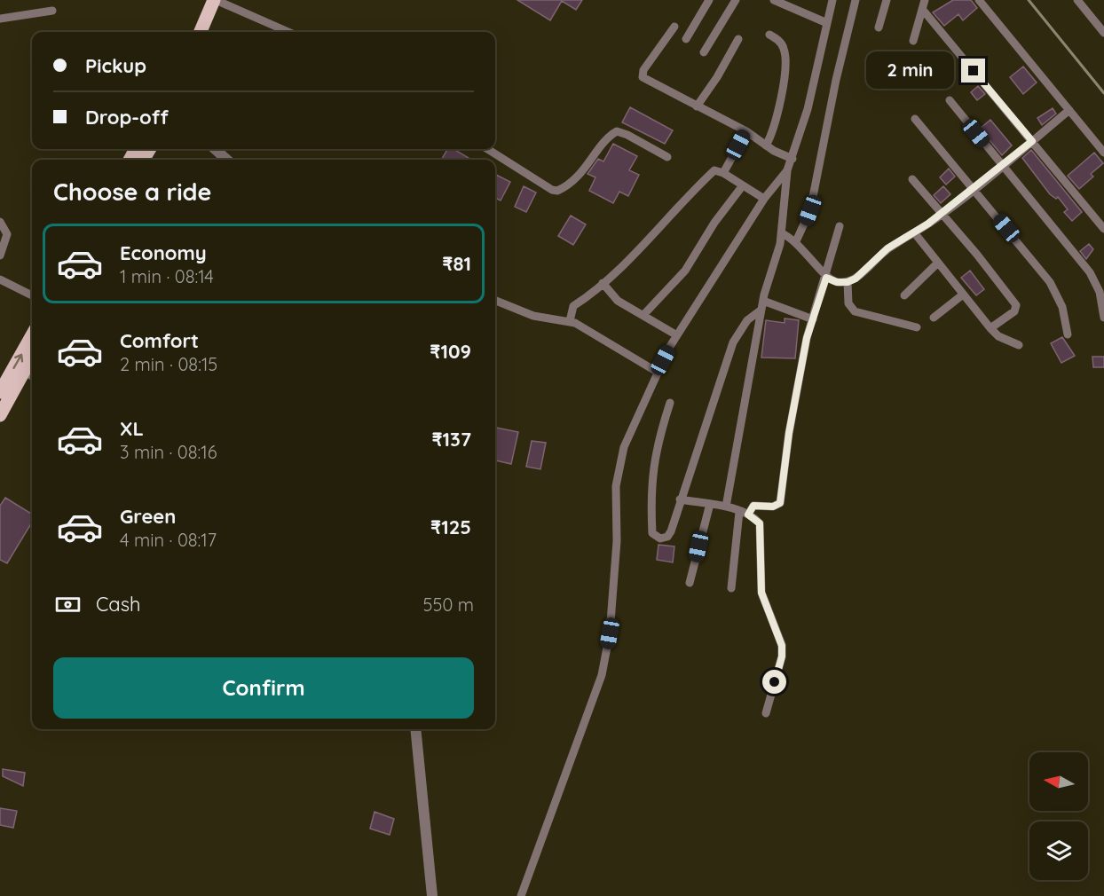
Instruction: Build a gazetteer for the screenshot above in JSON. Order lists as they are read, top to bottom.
{
  "north": "left",
  "page": {
    "banner": ["Pickup", "Drop-off"],
    "bubble": "2 min",
    "heading": "Choose a ride",
    "list": [
      {
        "name": "Economy",
        "note": "1 min · 08:14",
        "value": "₹81"
      },
      {
        "name": "Comfort",
        "note": "2 min · 08:15",
        "value": "₹109"
      },
      {
        "name": "XL",
        "note": "3 min · 08:16",
        "value": "₹137"
      },
      {
        "name": "Green",
        "note": "4 min · 08:17",
        "value": "₹125"
      }
    ],
    "pay": ["Cash", "550 m"],
    "buttons": "Confirm"
  }
}
